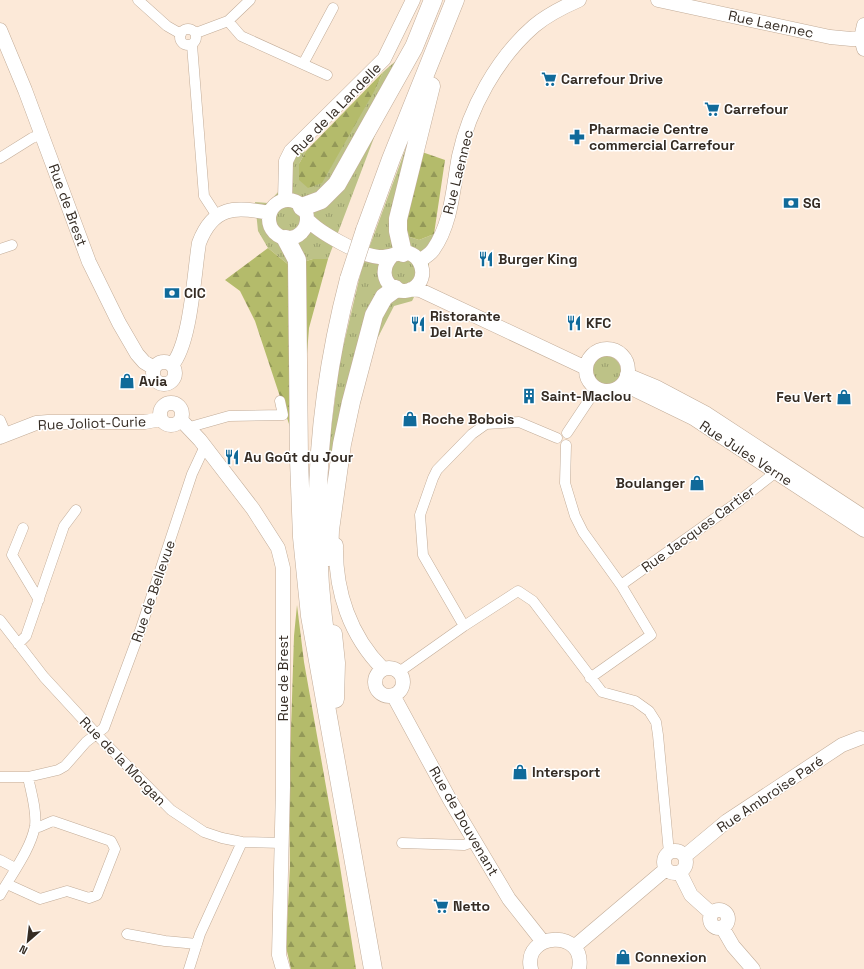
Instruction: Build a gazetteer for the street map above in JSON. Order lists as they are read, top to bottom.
{
  "streets": {
    "street": [
      "Rue Laennec",
      "Rue de la Landelle",
      "Rue de Brest",
      "Rue Joliot-Curie",
      "Rue Jules Verne",
      "Rue Jacques Cartier",
      "Rue de Bellevue",
      "Rue de la Morgan",
      "Rue Ambroise Paré",
      "Rue de Douvenant"
    ]
  },
  "crossings": [
    ["Rue de Brest", "Rue Joliot-Curie"],
    ["Rue de Brest", "Rue de Bellevue"],
    ["Rue de Brest", "Rue de la Morgan"],
    ["Rue Jules Verne", "Rue Jacques Cartier"],
    ["Rue de Bellevue", "Rue de la Morgan"]
  ],
  "places": {
    "supermarket": ["Carrefour Drive", "Carrefour", "Netto"],
    "pharmacy": ["Pharmacie Centre commercial Carrefour"],
    "bank": ["SG", "CIC"],
    "restaurant": [
      "Burger King",
      "KFC",
      "Ristorante Del Arte",
      "Au Goût du Jour"
    ],
    "shop": [
      "Avia",
      "Feu Vert",
      "Roche Bobois",
      "Boulanger",
      "Intersport",
      "Connexion"
    ],
    "building": ["Saint-Maclou"]
  },
  "north": "bottom left"
}
